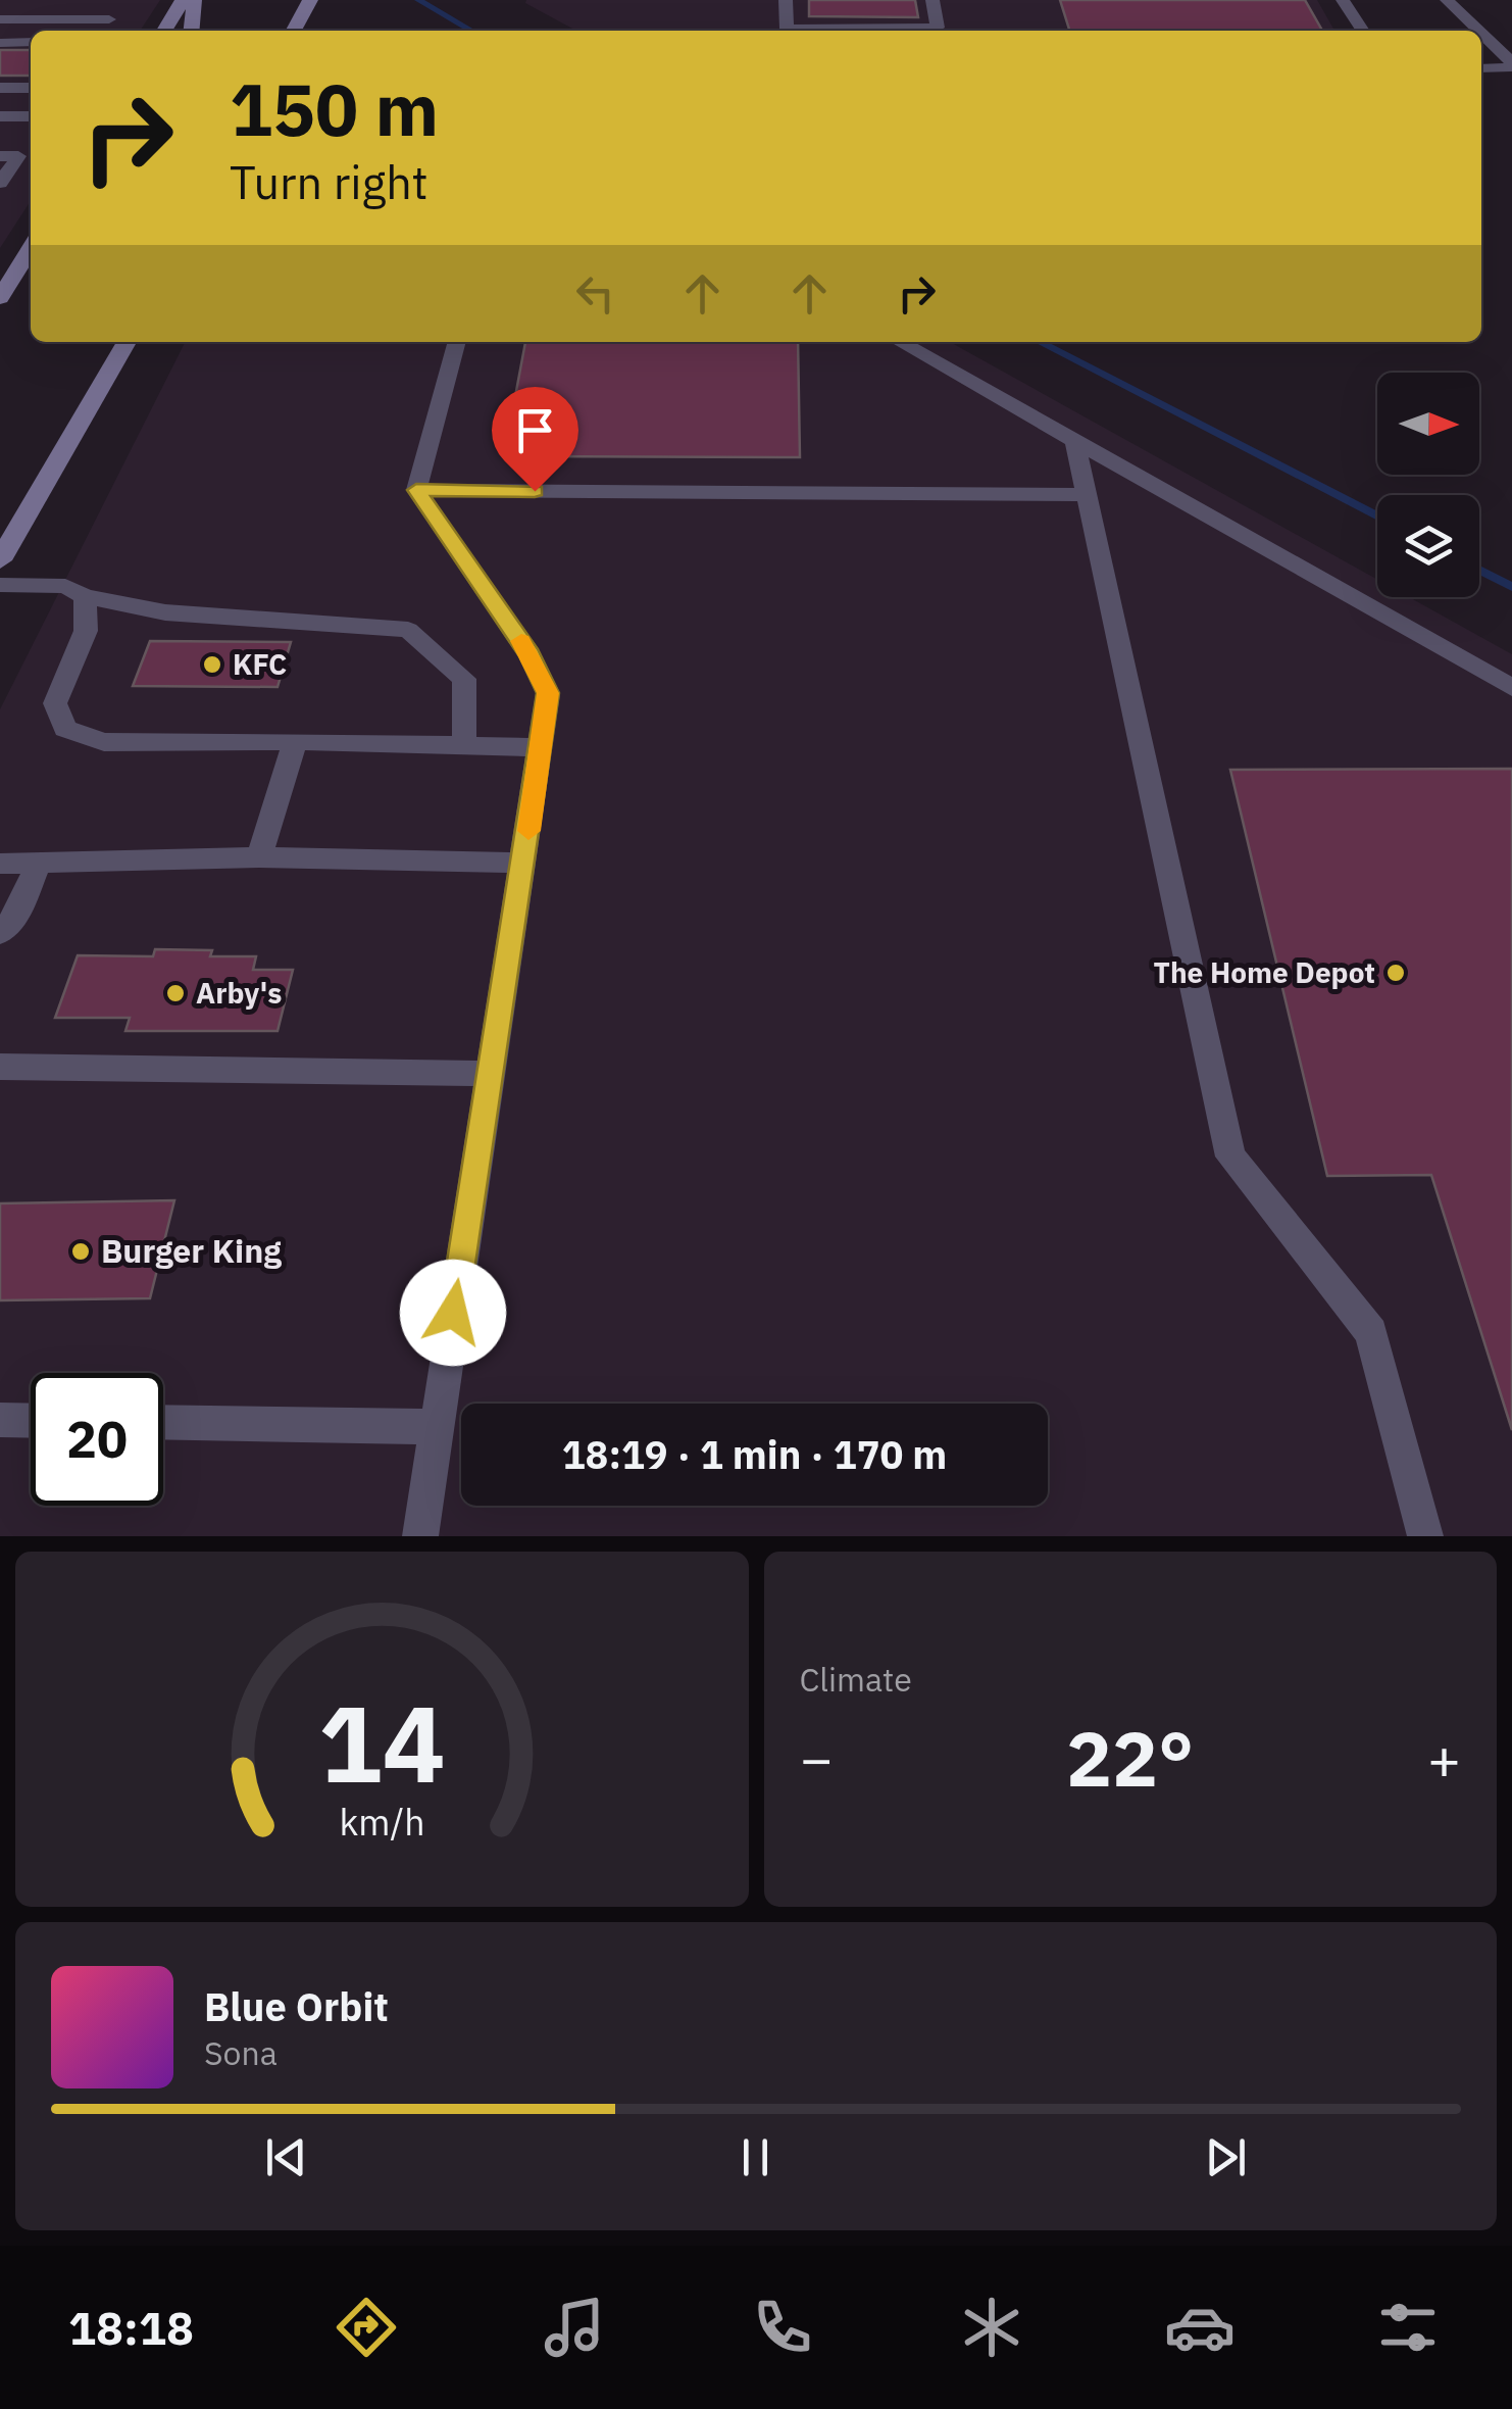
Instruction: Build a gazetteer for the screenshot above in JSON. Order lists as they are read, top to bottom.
{
  "places": [
    "KFC",
    "The Home Depot",
    "Arby's",
    "Burger King"
  ],
  "north": "right",
  "page": {
    "turn": ["150 m", "Turn right"],
    "limit": "20",
    "trip": "18:19 · 1 min · 170 m",
    "tile": "Climate",
    "heat": ["−", "22°", "+"],
    "song": ["Blue Orbit", "Sona"],
    "tabs": "18:18",
    "gauge": ["14", "km/h"]
  }
}
